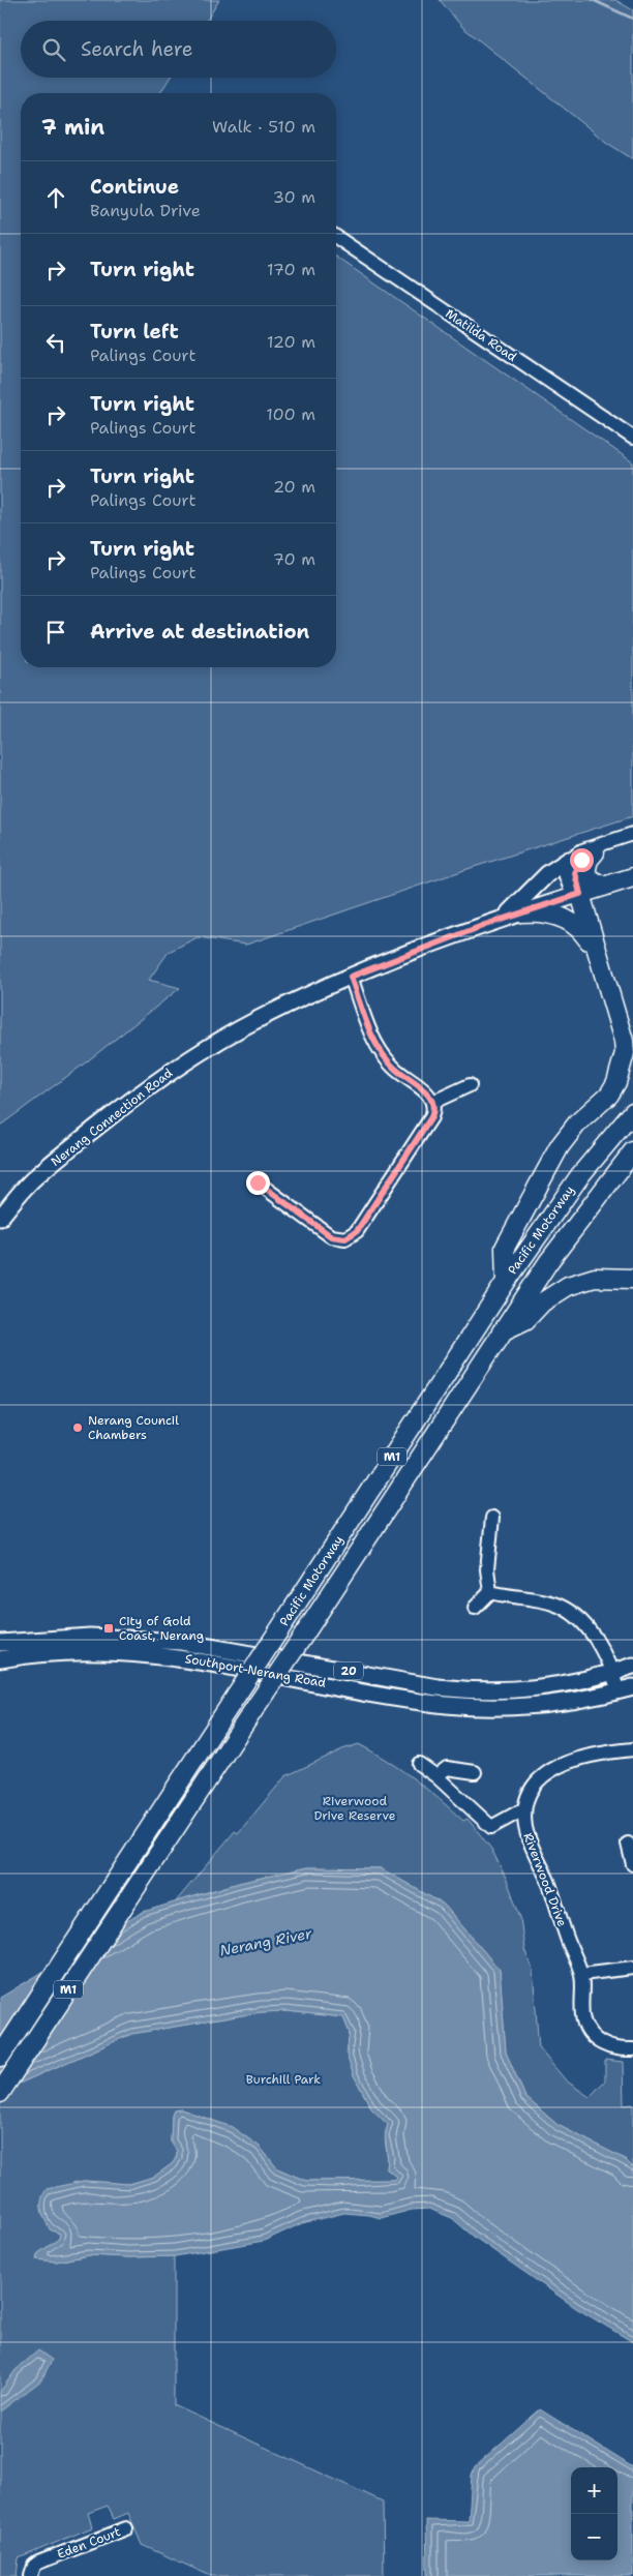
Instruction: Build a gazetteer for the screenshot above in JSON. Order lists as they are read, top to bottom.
{
  "streets": {
    "highway": ["Pacific Motorway", "M1"],
    "main road": ["Nerang Connection Road", "Southport-Nerang Road", "20"],
    "street": ["Matilda Road", "Riverwood Drive", "Eden Court"]
  },
  "water": ["Nerang River"],
  "parks": ["Riverwood Drive Reserve", "Burchill Park"],
  "places": {
    "other": ["Nerang Council Chambers"],
    "transit": ["City of Gold Coast, Nerang"]
  },
  "page": {
    "search": "Search here",
    "heading": ["7 min", "Walk · 510 m"],
    "list": [
      ["Continue", "Banyula Drive", "30 m"],
      ["Turn right", "170 m"],
      ["Turn left", "Palings Court", "120 m"],
      ["Turn right", "Palings Court", "100 m"],
      ["Turn right", "Palings Court", "20 m"],
      ["Turn right", "Palings Court", "70 m"],
      "Arrive at destination"
    ],
    "map_buttons": ["+", "−"]
  }
}
